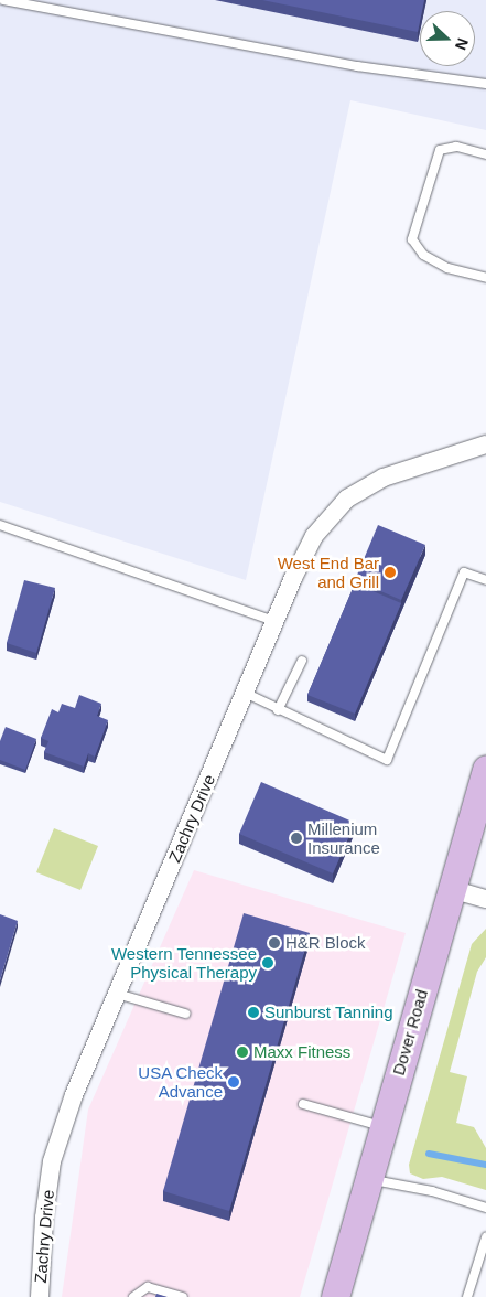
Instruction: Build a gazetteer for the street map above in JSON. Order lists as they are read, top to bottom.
{
  "streets": {
    "main road": ["Dover Road"],
    "street": ["Zachry Drive"]
  },
  "places": [
    "West End Bar and Grill",
    "Millenium Insurance",
    "H&R Block",
    "Western Tennessee Physical Therapy",
    "Sunburst Tanning",
    "Maxx Fitness",
    "USA Check Advance"
  ],
  "north": "right"
}
